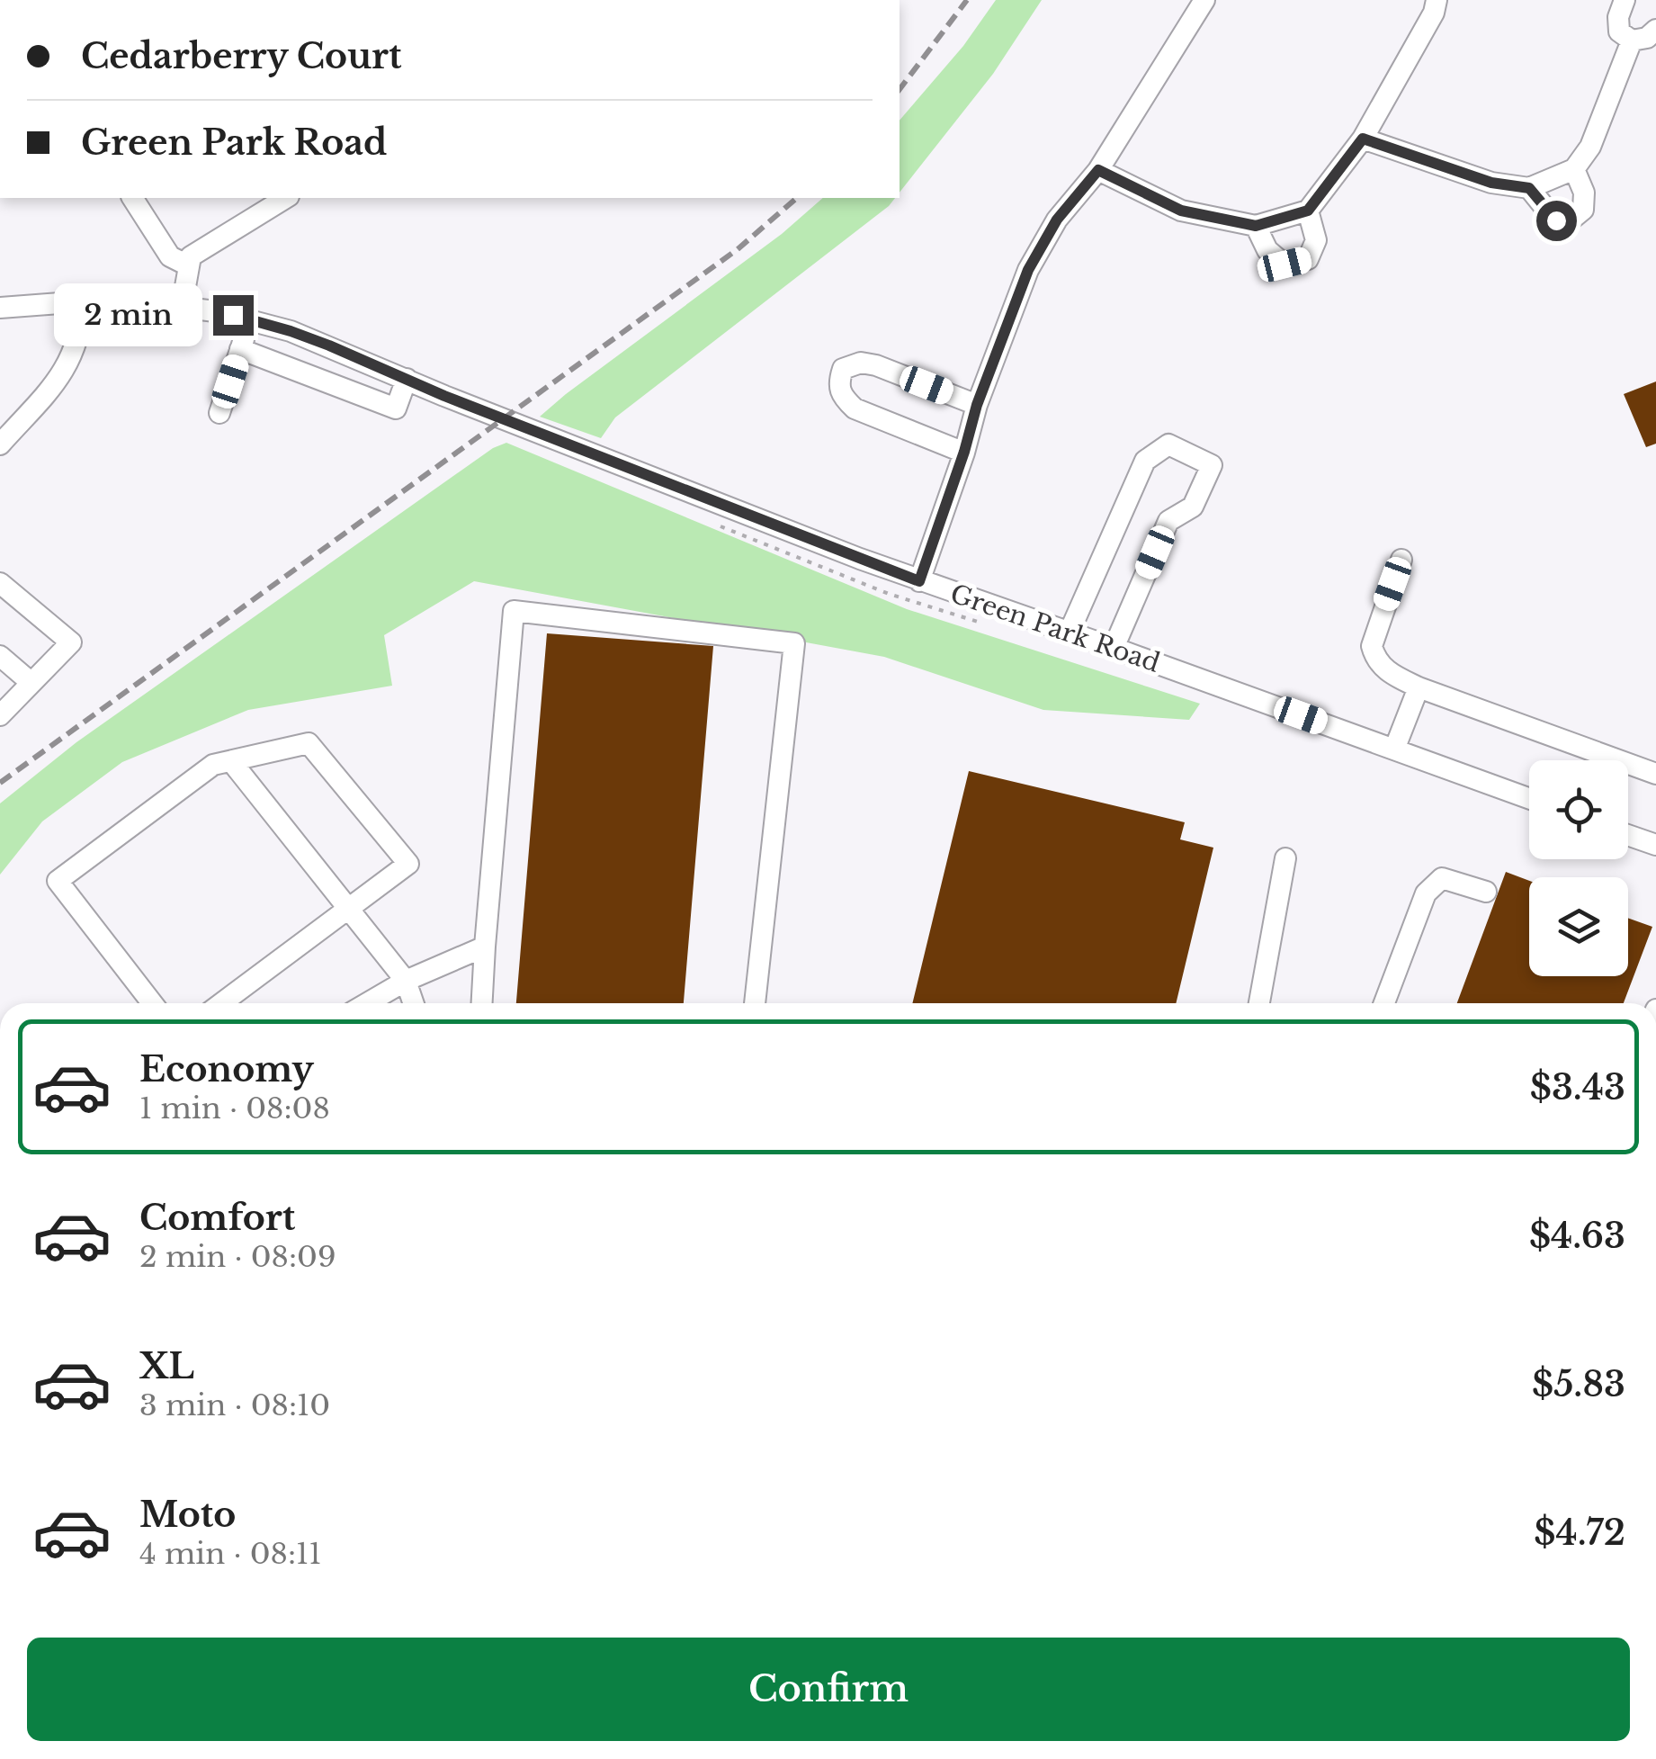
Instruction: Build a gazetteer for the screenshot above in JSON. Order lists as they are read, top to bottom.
{
  "streets": {
    "street": ["Green Park Road"]
  },
  "page": {
    "banner": ["Cedarberry Court", "Green Park Road"],
    "bubble": "2 min",
    "list": [
      {
        "name": "Economy",
        "note": "1 min · 08:08",
        "value": "$3.43"
      },
      {
        "name": "Comfort",
        "note": "2 min · 08:09",
        "value": "$4.63"
      },
      {
        "name": "XL",
        "note": "3 min · 08:10",
        "value": "$5.83"
      },
      {
        "name": "Moto",
        "note": "4 min · 08:11",
        "value": "$4.72"
      }
    ],
    "buttons": "Confirm"
  }
}
